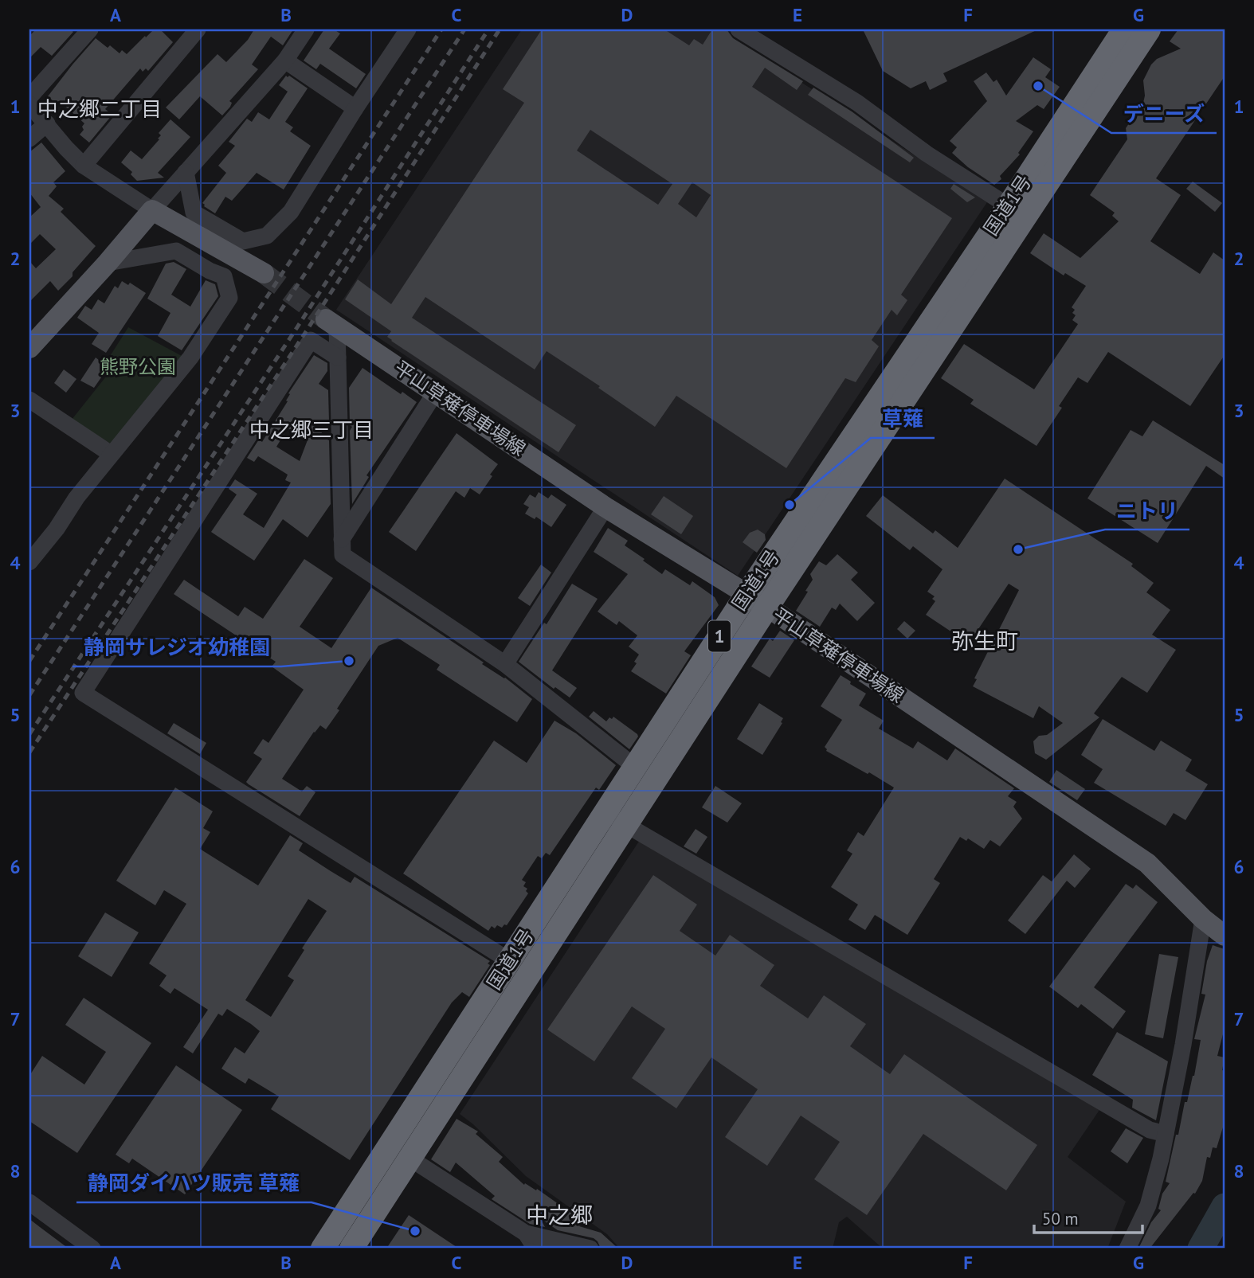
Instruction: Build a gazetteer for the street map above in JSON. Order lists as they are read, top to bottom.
{
  "streets": {
    "highway": ["国道1号", "1"],
    "main road": ["平山草薙停車場線"]
  },
  "crossings": [
    ["国道1号", "平山草薙停車場線"]
  ],
  "districts": [
    "中之郷二丁目",
    "中之郷三丁目",
    "弥生町",
    "中之郷"
  ],
  "parks": ["熊野公園"],
  "places": [
    "デニーズ",
    "草薙",
    "ニトリ",
    "静岡サレジオ幼稚園",
    "静岡ダイハツ販売 草薙"
  ],
  "scale_bar": "50 m",
  "grid": {
    "columns": [
      "A",
      "B",
      "C",
      "D",
      "E",
      "F",
      "G"
    ],
    "rows": [
      "1",
      "2",
      "3",
      "4",
      "5",
      "6",
      "7",
      "8"
    ]
  }
}
